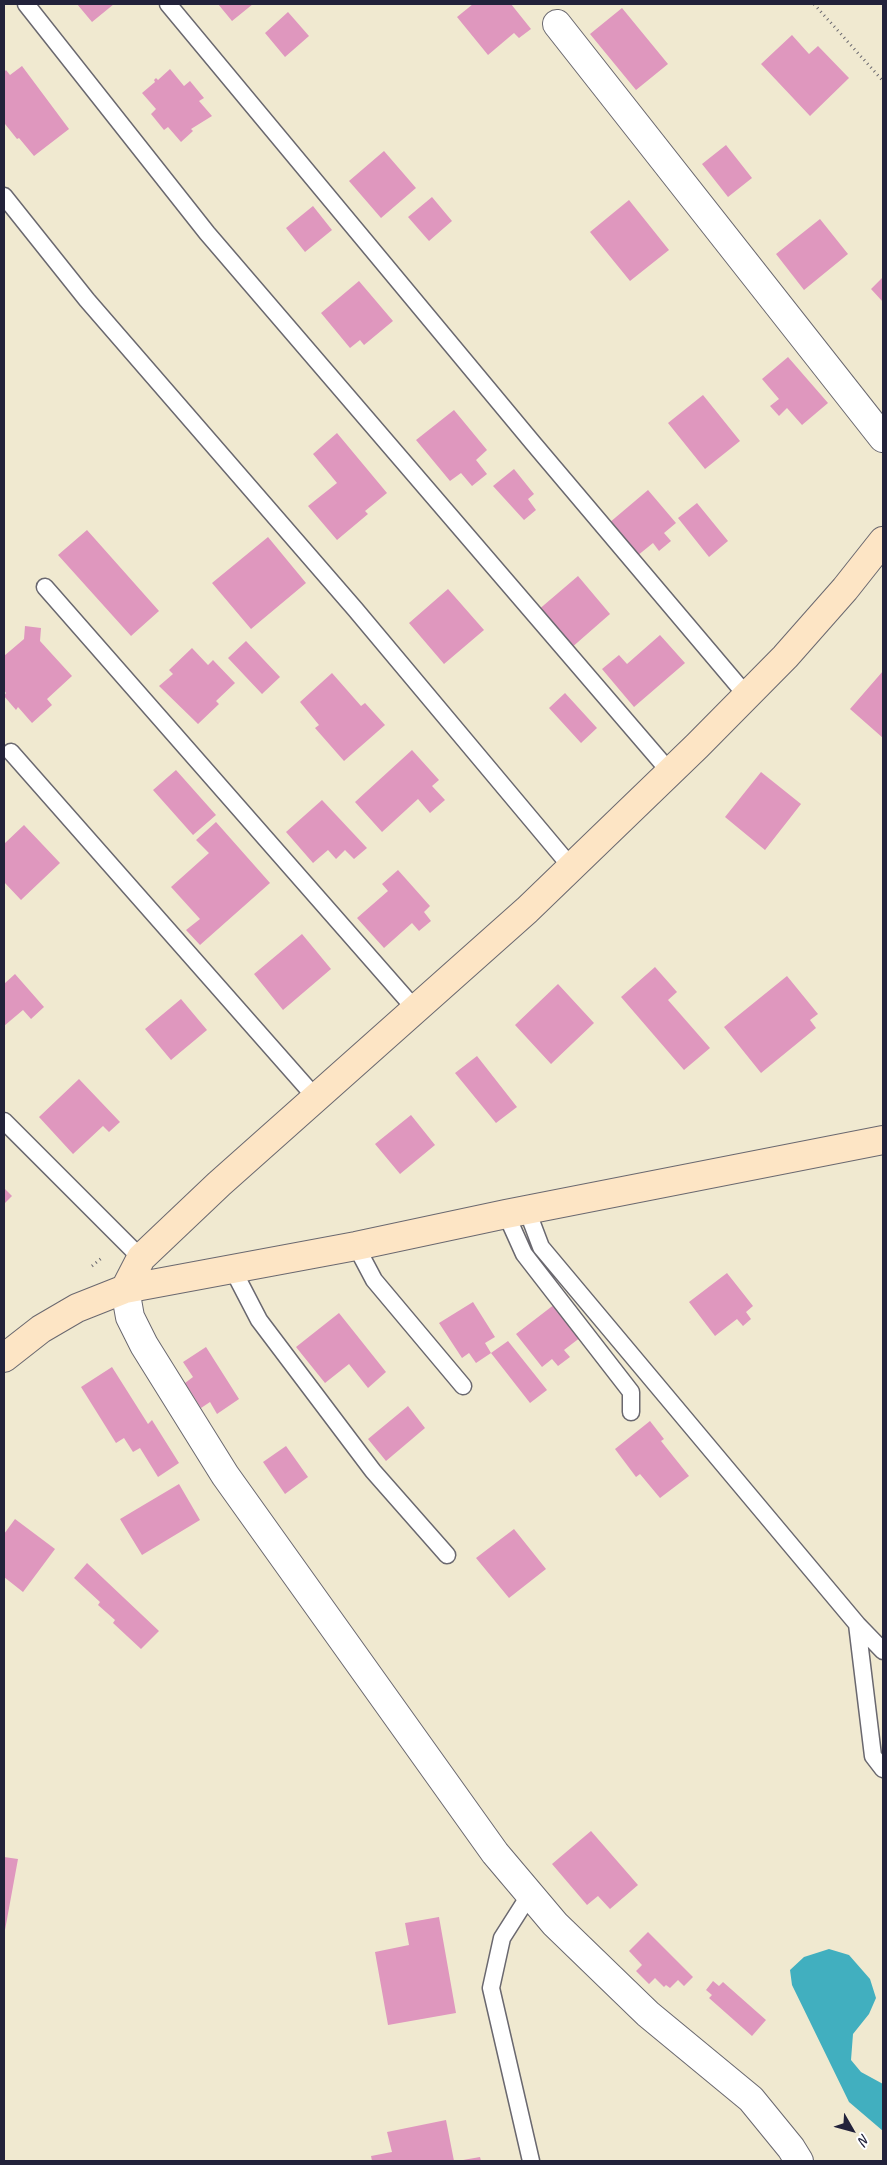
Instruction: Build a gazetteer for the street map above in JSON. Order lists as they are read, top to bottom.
{
  "north": "bottom right"
}
